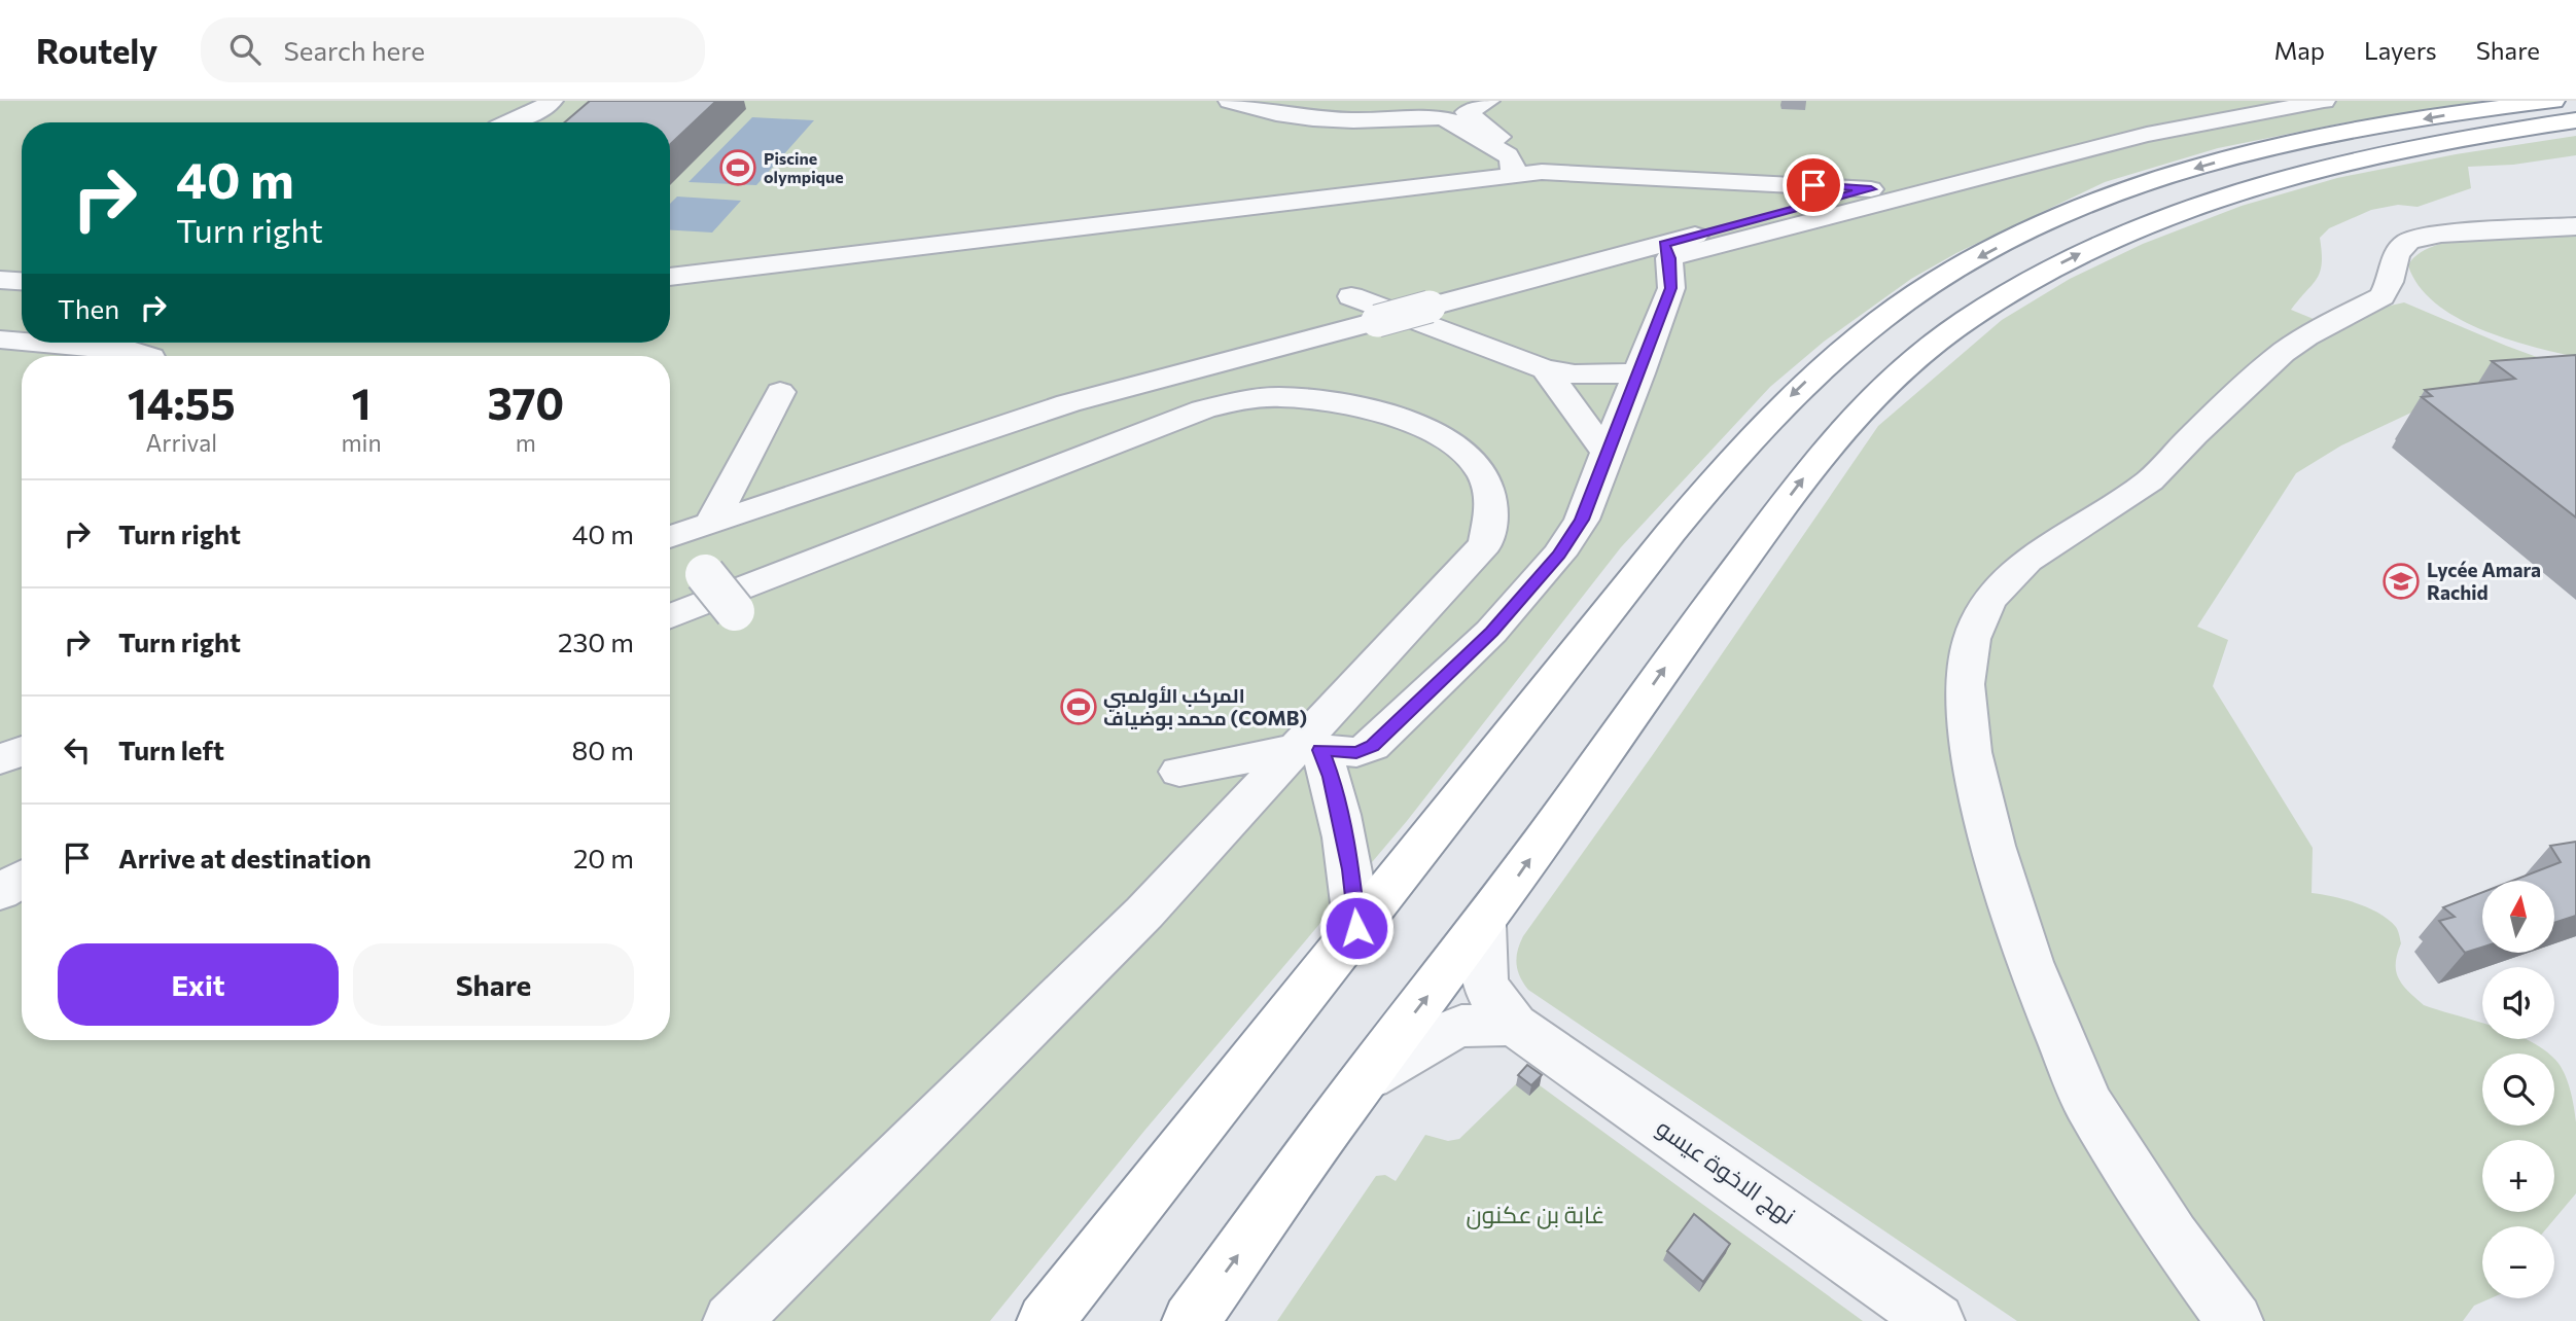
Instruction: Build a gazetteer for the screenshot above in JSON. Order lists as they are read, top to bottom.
{
  "streets": {
    "street": ["نهج الاخوة عيسو"]
  },
  "parks": ["غابة بن عكنون"],
  "places": {
    "sports": ["Piscine olympique", "المركب الأولمبي محمد بوضياف (COMB)"],
    "school or university": ["Lycée Amara Rachid"]
  },
  "north": "top",
  "page": {
    "header": "Routely",
    "search": "Search here",
    "nav": ["Map", "Layers", "Share"],
    "turn": ["40 m", "Turn right"],
    "then": "Then",
    "eta": [
      "14:55",
      "Arrival",
      "1",
      "min",
      "370",
      "m"
    ],
    "list": [
      {
        "name": "Turn right",
        "value": "40 m"
      },
      {
        "name": "Turn right",
        "value": "230 m"
      },
      {
        "name": "Turn left",
        "value": "80 m"
      },
      {
        "name": "Arrive at destination",
        "value": "20 m"
      }
    ],
    "map_buttons": ["+", "−"],
    "buttons": ["Exit", "Share"]
  }
}
